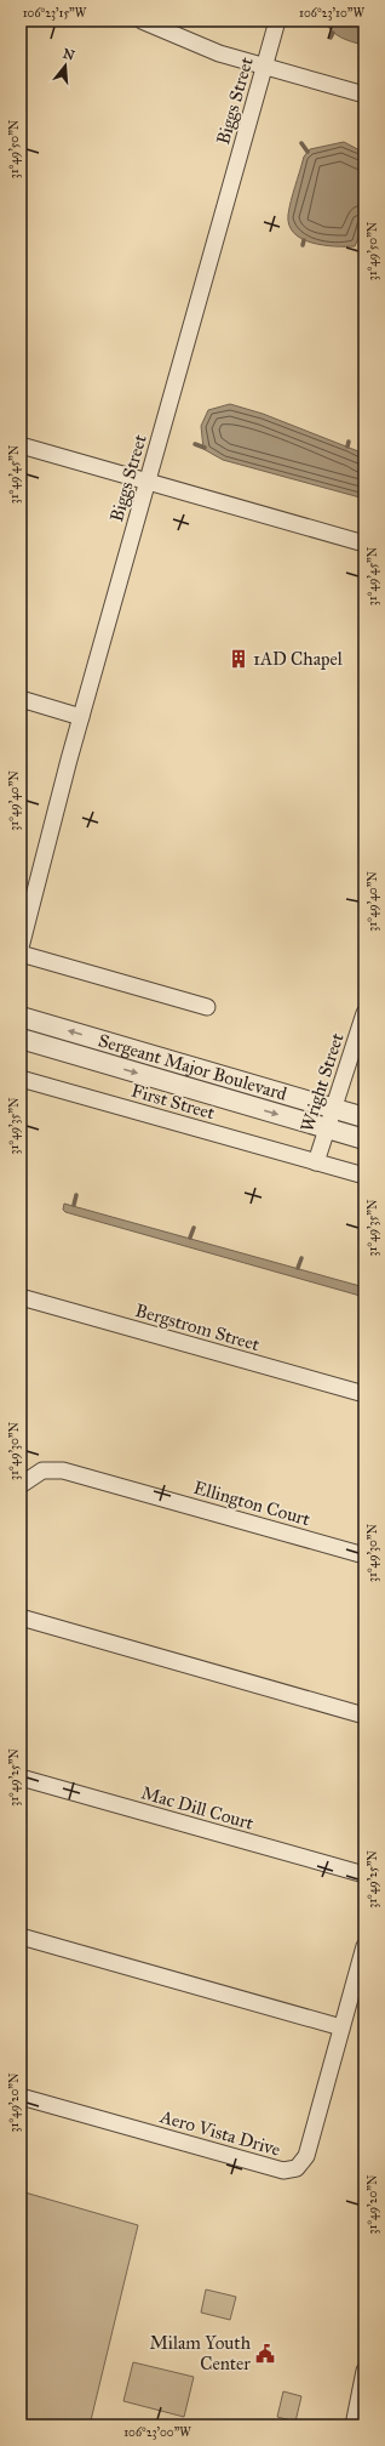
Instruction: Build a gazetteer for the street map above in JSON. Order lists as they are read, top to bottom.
{
  "streets": {
    "street": [
      "Biggs Street",
      "Sergeant Major Boulevard",
      "Wright Street",
      "First Street",
      "Bergstrom Street",
      "Ellington Court",
      "Mac Dill Court",
      "Aero Vista Drive"
    ]
  },
  "crossings": [
    ["Sergeant Major Boulevard", "Wright Street"],
    ["Wright Street", "First Street"]
  ],
  "places": {
    "building": ["1AD Chapel"],
    "public building": ["Milam Youth Center"]
  },
  "north": "top",
  "coordinates": [
    "106°23'15\"W",
    "106°23'10\"W",
    "31°49'50\"N",
    "31°49'45\"N",
    "31°49'40\"N",
    "31°49'35\"N",
    "31°49'30\"N",
    "31°49'25\"N",
    "31°49'20\"N",
    "106°23'00\"W"
  ]
}
